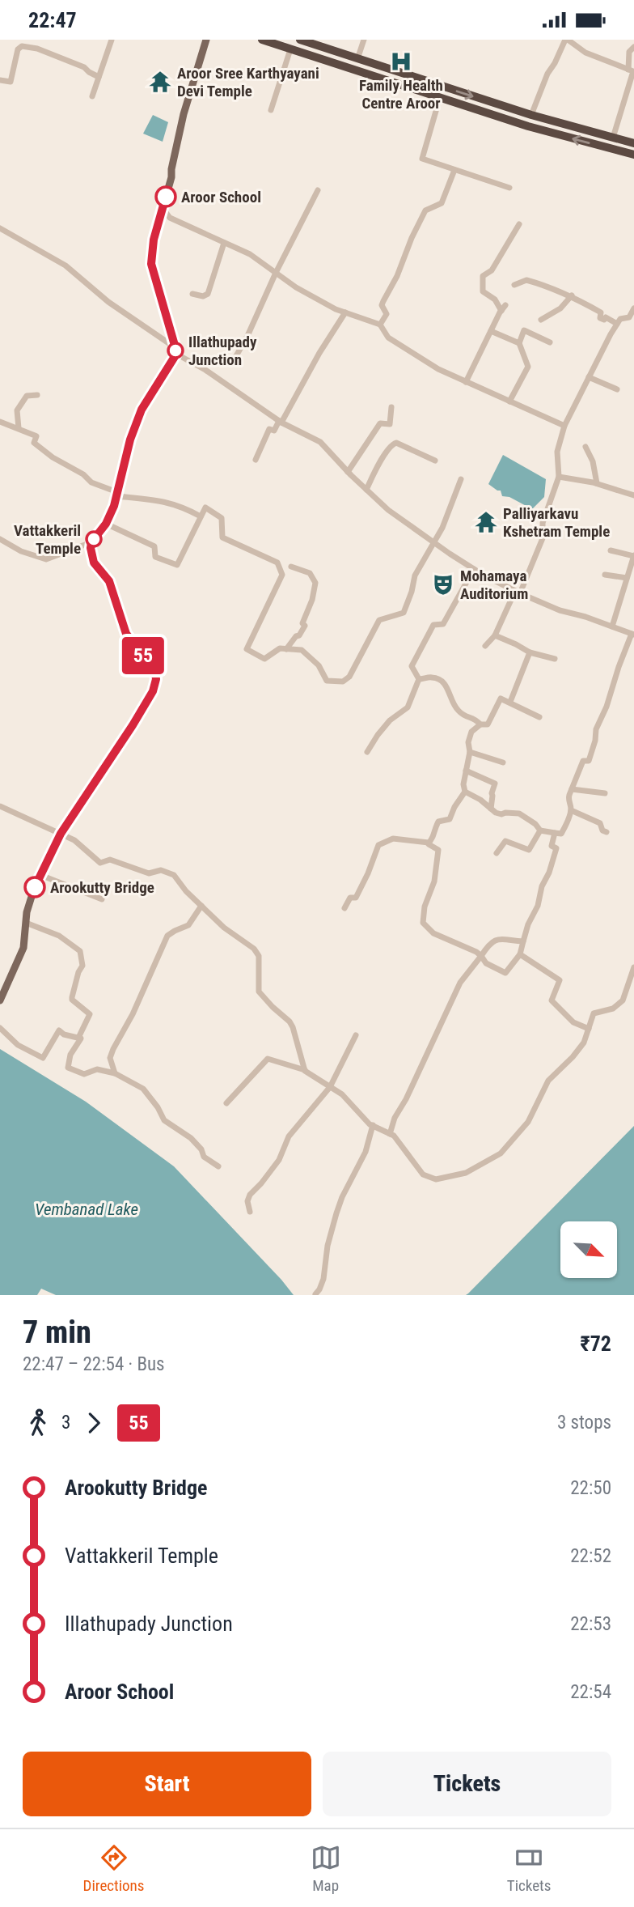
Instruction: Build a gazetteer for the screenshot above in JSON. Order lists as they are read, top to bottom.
{
  "water": ["Vembanad Lake"],
  "places": {
    "hospital": ["Family Health Centre Aroor"],
    "temple": ["Aroor Sree Karthyayani Devi Temple", "Palliyarkavu Kshetram Temple"],
    "other": [
      "Aroor School",
      "Illathupady Junction",
      "Vattakkeril Temple",
      "Arookutty Bridge"
    ],
    "theatre": ["Mohamaya Auditorium"]
  },
  "lines": ["bus line 55"],
  "north": "bottom right",
  "page": {
    "status": "22:47",
    "on_map": "55",
    "heading": ["7 min", "22:47 – 22:54 · Bus", "₹72"],
    "legs": ["3", "55", "3 stops"],
    "list": [
      {
        "name": "Arookutty Bridge",
        "value": "22:50"
      },
      {
        "name": "Vattakkeril Temple",
        "value": "22:52"
      },
      {
        "name": "Illathupady Junction",
        "value": "22:53"
      },
      {
        "name": "Aroor School",
        "value": "22:54"
      }
    ],
    "buttons": ["Start", "Tickets"],
    "tabs": ["Directions", "Map", "Tickets"]
  }
}
